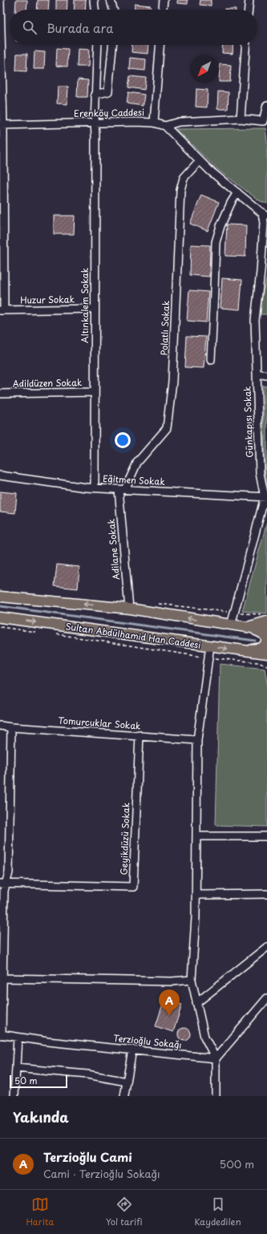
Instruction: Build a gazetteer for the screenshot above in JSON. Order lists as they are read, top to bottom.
{
  "streets": {
    "main road": ["Sultan Abdülhamid Han Caddesi"],
    "street": [
      "Erenköy Caddesi",
      "Huzur Sokak",
      "Altınkalem Sokak",
      "Polatlı Sokak",
      "Adildüzen Sokak",
      "Günkapısı Sokak",
      "Eğitmen Sokak",
      "Adilane Sokak",
      "Tomurcuklar Sokak",
      "Geyikdüzü Sokak",
      "Terzioğlu Sokağı"
    ]
  },
  "crossings": [
    ["Erenköy Caddesi", "Altınkalem Sokak"],
    ["Erenköy Caddesi", "Polatlı Sokak"],
    ["Erenköy Caddesi", "Günkapısı Sokak"],
    ["Huzur Sokak", "Altınkalem Sokak"],
    ["Altınkalem Sokak", "Adildüzen Sokak"],
    ["Altınkalem Sokak", "Eğitmen Sokak"],
    ["Polatlı Sokak", "Eğitmen Sokak"],
    ["Polatlı Sokak", "Adilane Sokak"],
    ["Günkapısı Sokak", "Eğitmen Sokak"],
    ["Eğitmen Sokak", "Adilane Sokak"],
    ["Tomurcuklar Sokak", "Geyikdüzü Sokak"]
  ],
  "scale_bar": "50 m",
  "north": "bottom left",
  "page": {
    "search": "Burada ara",
    "pins": "A",
    "scale": "50 m",
    "heading": "Yakında",
    "list": [
      {
        "mark": "A",
        "name": "Terzioğlu Cami",
        "note": "Cami · Terzioğlu Sokağı",
        "value": "500 m"
      }
    ],
    "nav": ["Harita", "Yol tarifi", "Kaydedilen"]
  }
}
